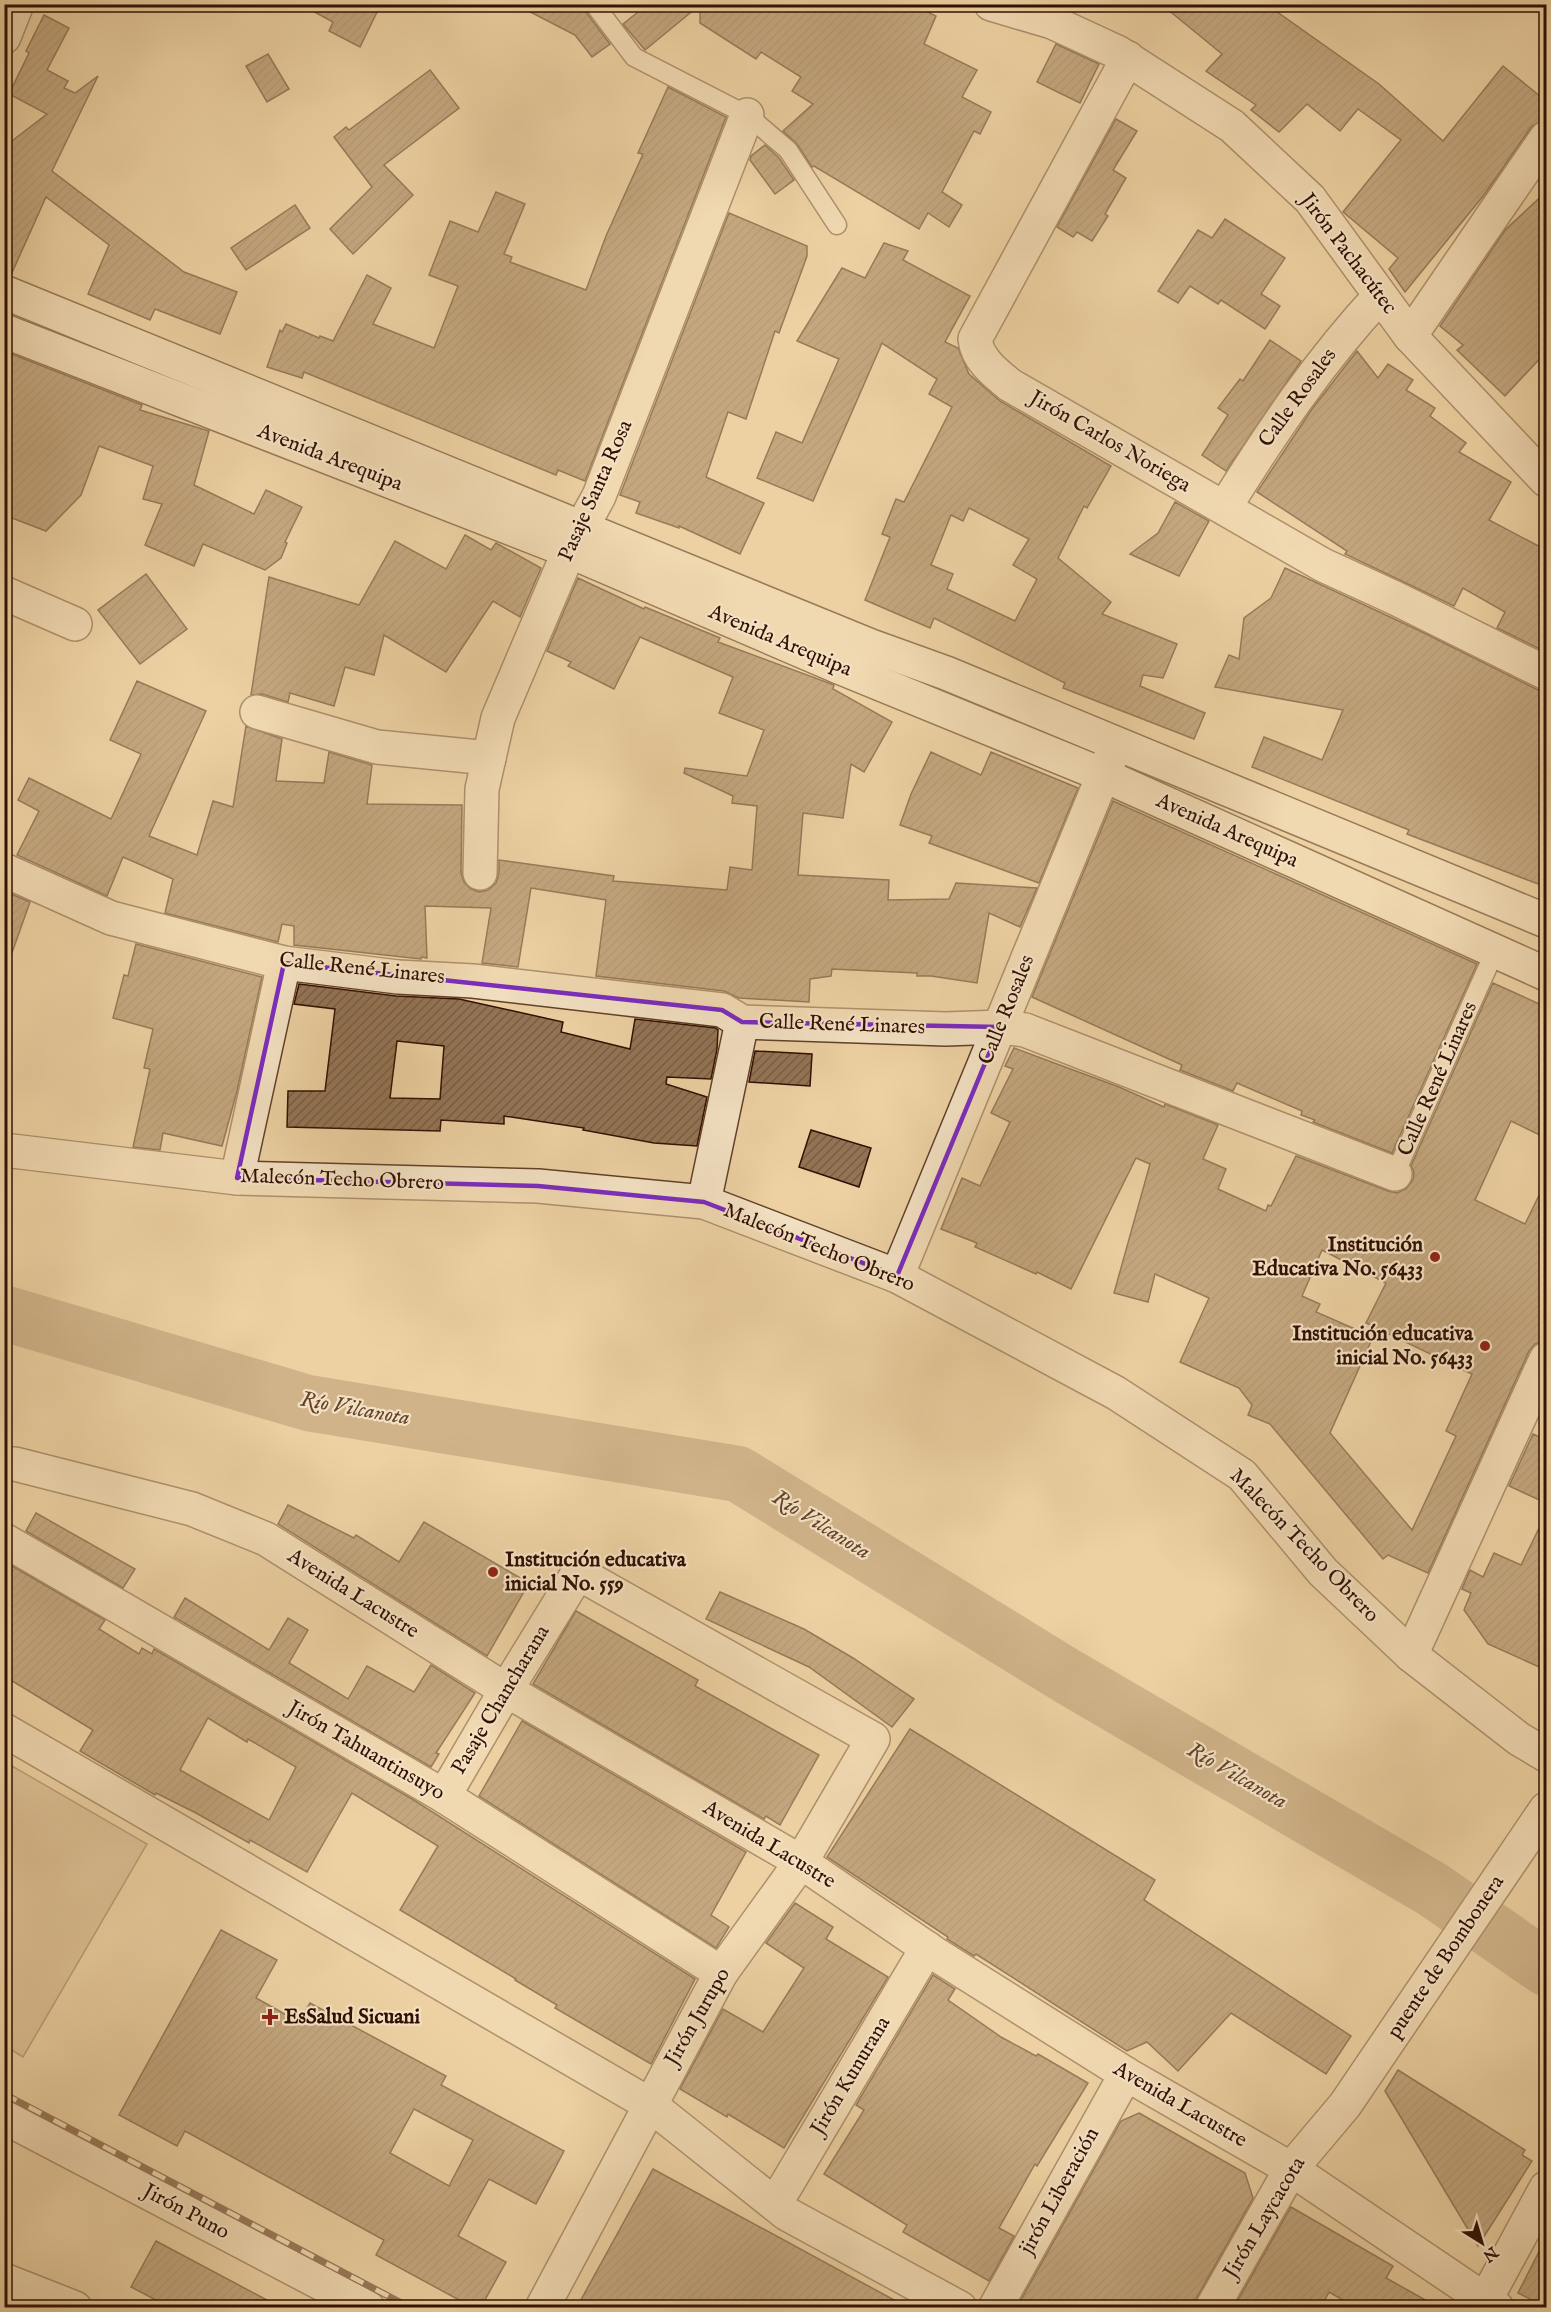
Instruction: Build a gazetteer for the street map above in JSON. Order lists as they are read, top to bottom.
{
  "streets": {
    "street": [
      "Jirón Pachacútec",
      "Calle Rosales",
      "Jirón Carlos Noriega",
      "Avenida Arequipa",
      "Pasaje Santa Rosa",
      "Calle René Linares",
      "Malecón Techo Obrero",
      "Avenida Lacustre",
      "Pasaje Chancharana",
      "Jirón Tahuantinsuyo",
      "puente de Bombonera",
      "Jirón Jurupo",
      "Jirón Kunurana",
      "jirón Liberación",
      "Jirón Puno",
      "Jirón Laycacota"
    ]
  },
  "crossings": [
    ["Jirón Pachacútec", "Calle Rosales"],
    ["Jirón Pachacútec", "Jirón Carlos Noriega"],
    ["Calle Rosales", "Jirón Carlos Noriega"],
    ["Calle Rosales", "Avenida Arequipa"],
    ["Calle Rosales", "Calle René Linares"],
    ["Calle Rosales", "Malecón Techo Obrero"],
    ["Avenida Arequipa", "Pasaje Santa Rosa"],
    ["Avenida Arequipa", "Calle René Linares"],
    ["Avenida Lacustre", "Pasaje Chancharana"],
    ["Avenida Lacustre", "Jirón Jurupo"],
    ["Avenida Lacustre", "Jirón Kunurana"],
    ["Avenida Lacustre", "jirón Liberación"],
    ["Avenida Lacustre", "Jirón Laycacota"],
    ["Pasaje Chancharana", "Jirón Tahuantinsuyo"],
    ["Pasaje Chancharana", "Jirón Jurupo"],
    ["Jirón Tahuantinsuyo", "Jirón Jurupo"],
    ["puente de Bombonera", "Jirón Laycacota"]
  ],
  "water": ["Río Vilcanota"],
  "places": {
    "other": ["Institución Educativa No. 56433", "Institución educativa inicial No. 56433", "Institución educativa inicial No. 559"],
    "health": ["EsSalud Sicuani"]
  },
  "north": "bottom right"
}
